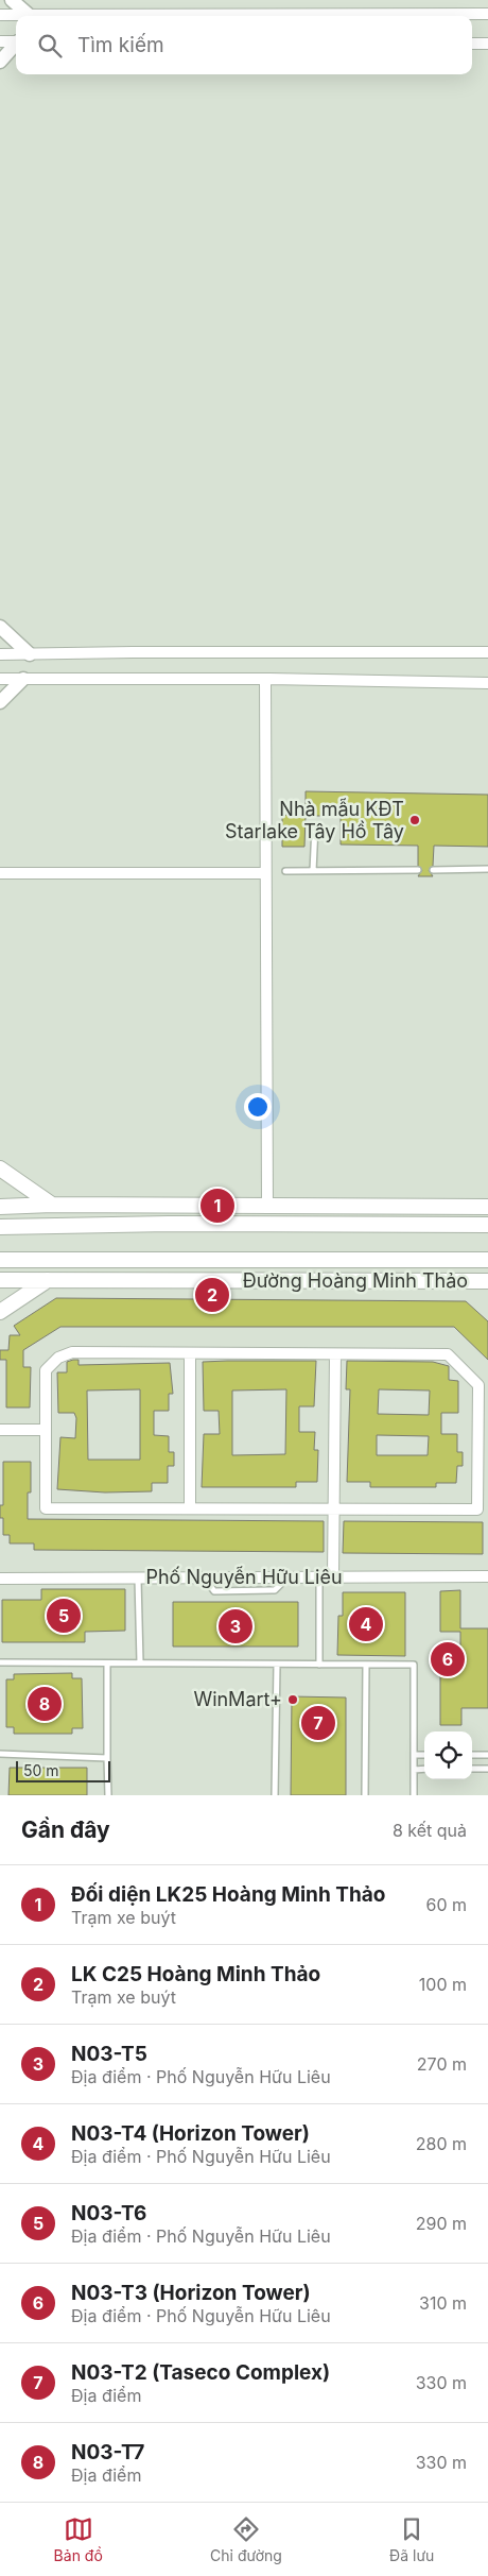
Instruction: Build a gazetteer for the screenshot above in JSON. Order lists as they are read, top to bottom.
{
  "streets": {
    "main road": ["Đường Hoàng Minh Thảo"],
    "street": ["Phố Nguyễn Hữu Liêu"]
  },
  "places": ["Nhà mẫu KĐT Starlake Tây Hồ Tây", "WinMart+"],
  "scale_bar": "50 m",
  "page": {
    "search": "Tìm kiếm",
    "pins": [
      "1",
      "2",
      "5",
      "4",
      "3",
      "6",
      "8",
      "7"
    ],
    "scale": "50 m",
    "heading": ["Gần đây", "8 kết quả"],
    "list": [
      {
        "mark": "1",
        "name": "Đối diện LK25 Hoàng Minh Thảo",
        "note": "Trạm xe buýt",
        "value": "60 m"
      },
      {
        "mark": "2",
        "name": "LK C25 Hoàng Minh Thảo",
        "note": "Trạm xe buýt",
        "value": "100 m"
      },
      {
        "mark": "3",
        "name": "N03-T5",
        "note": "Địa điểm · Phố Nguyễn Hữu Liêu",
        "value": "270 m"
      },
      {
        "mark": "4",
        "name": "N03-T4 (Horizon Tower)",
        "note": "Địa điểm · Phố Nguyễn Hữu Liêu",
        "value": "280 m"
      },
      {
        "mark": "5",
        "name": "N03-T6",
        "note": "Địa điểm · Phố Nguyễn Hữu Liêu",
        "value": "290 m"
      },
      {
        "mark": "6",
        "name": "N03-T3 (Horizon Tower)",
        "note": "Địa điểm · Phố Nguyễn Hữu Liêu",
        "value": "310 m"
      },
      {
        "mark": "7",
        "name": "N03-T2 (Taseco Complex)",
        "note": "Địa điểm",
        "value": "330 m"
      },
      {
        "mark": "8",
        "name": "N03-T7",
        "note": "Địa điểm",
        "value": "330 m"
      }
    ],
    "nav": ["Bản đồ", "Chỉ đường", "Đã lưu"]
  }
}
